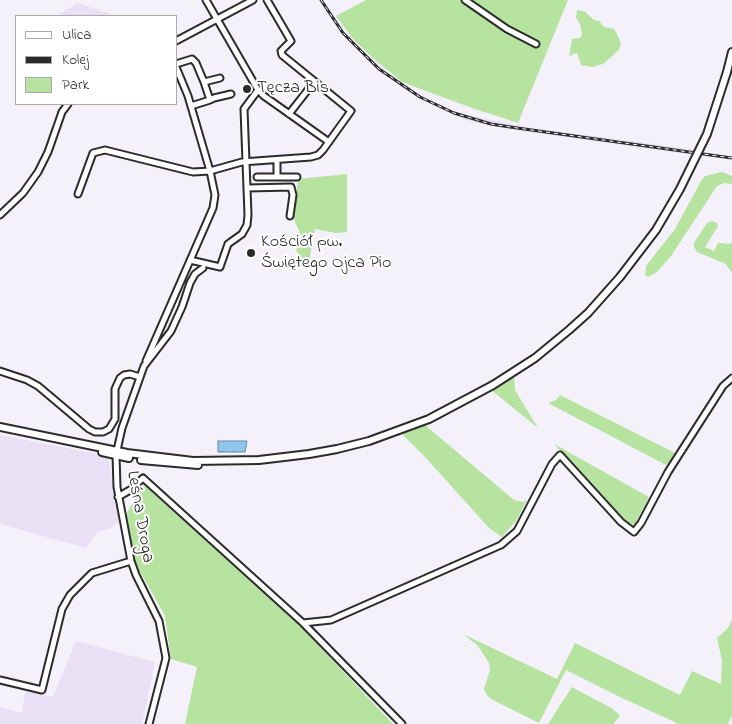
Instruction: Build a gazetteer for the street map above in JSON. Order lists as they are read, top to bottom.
{
  "streets": {
    "street": ["Leśna Droga"]
  },
  "places": ["Tęcza Bis", "Kościół pw. Świętego Ojca Pio"],
  "legend": ["Ulica", "Kolej", "Park"]
}
